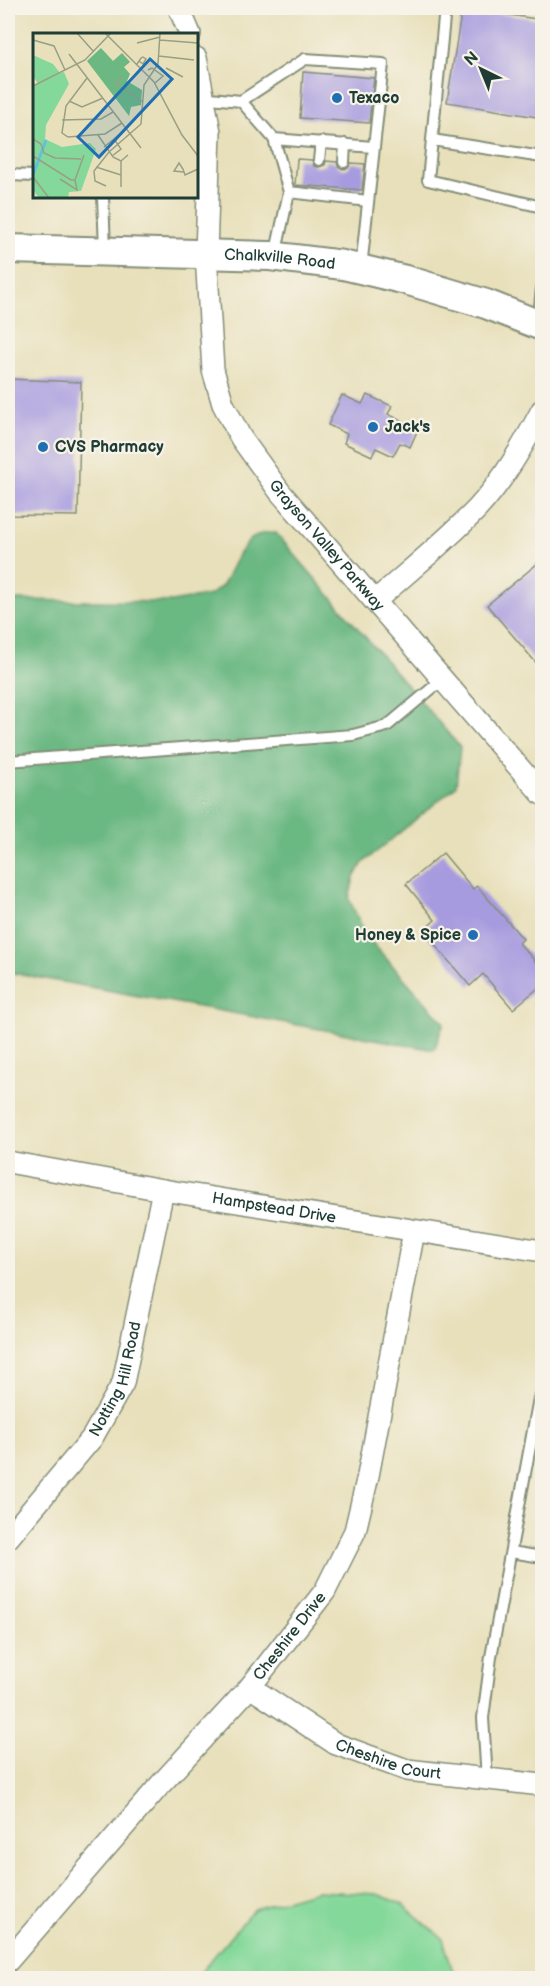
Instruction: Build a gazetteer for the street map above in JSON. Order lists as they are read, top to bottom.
{
  "streets": {
    "main road": ["Chalkville Road"],
    "street": [
      "Grayson Valley Parkway",
      "Hampstead Drive",
      "Notting Hill Road",
      "Cheshire Drive",
      "Cheshire Court"
    ]
  },
  "crossings": [
    ["Chalkville Road", "Grayson Valley Parkway"],
    ["Hampstead Drive", "Notting Hill Road"],
    ["Hampstead Drive", "Cheshire Drive"],
    ["Cheshire Drive", "Cheshire Court"]
  ],
  "places": [
    "Texaco",
    "Jack's",
    "CVS Pharmacy",
    "Honey & Spice"
  ],
  "north": "top left"
}
